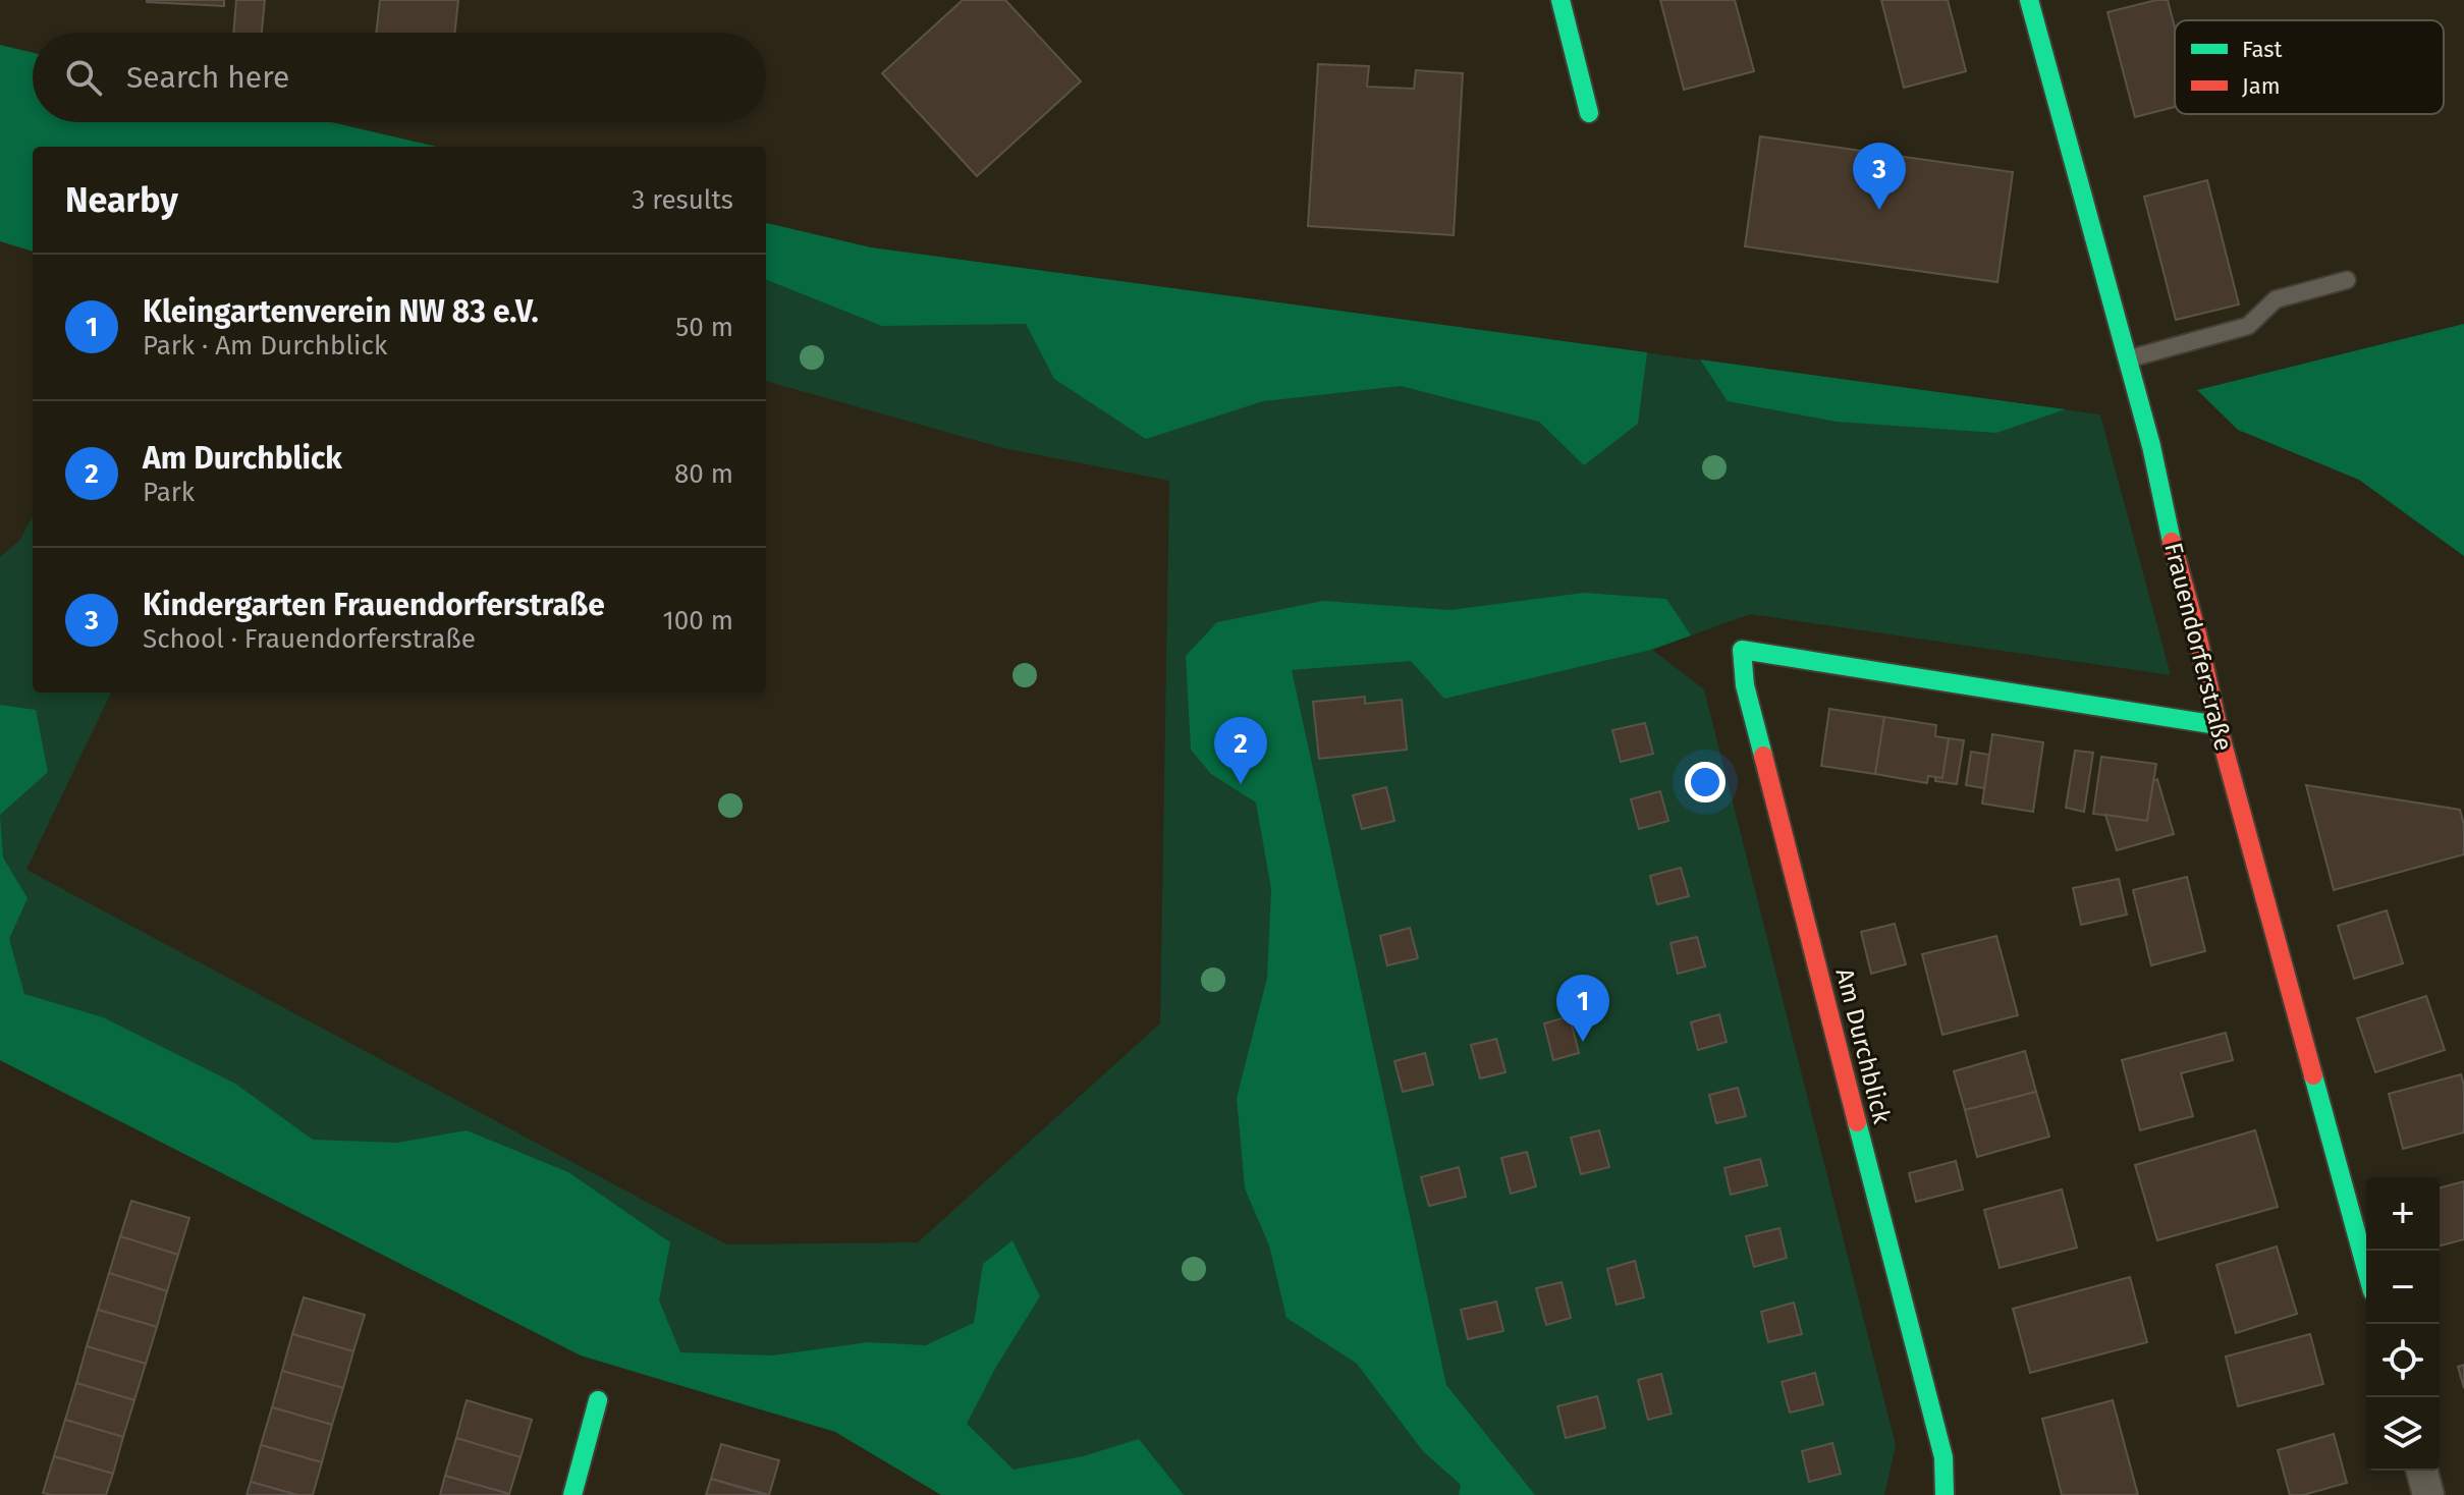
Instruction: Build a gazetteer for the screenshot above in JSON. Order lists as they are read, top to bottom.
{
  "streets": {
    "street": ["Frauendorferstraße", "Am Durchblick"]
  },
  "crossings": [
    ["Frauendorferstraße", "Am Durchblick"]
  ],
  "legend": ["Fast", "Jam"],
  "page": {
    "search": "Search here",
    "pins": ["3", "2", "1"],
    "heading": ["Nearby", "3 results"],
    "list": [
      {
        "mark": "1",
        "name": "Kleingartenverein NW 83 e.V.",
        "note": "Park · Am Durchblick",
        "value": "50 m"
      },
      {
        "mark": "2",
        "name": "Am Durchblick",
        "note": "Park",
        "value": "80 m"
      },
      {
        "mark": "3",
        "name": "Kindergarten Frauendorferstraße",
        "note": "School · Frauendorferstraße",
        "value": "100 m"
      }
    ],
    "map_buttons": ["+", "−"]
  }
}
